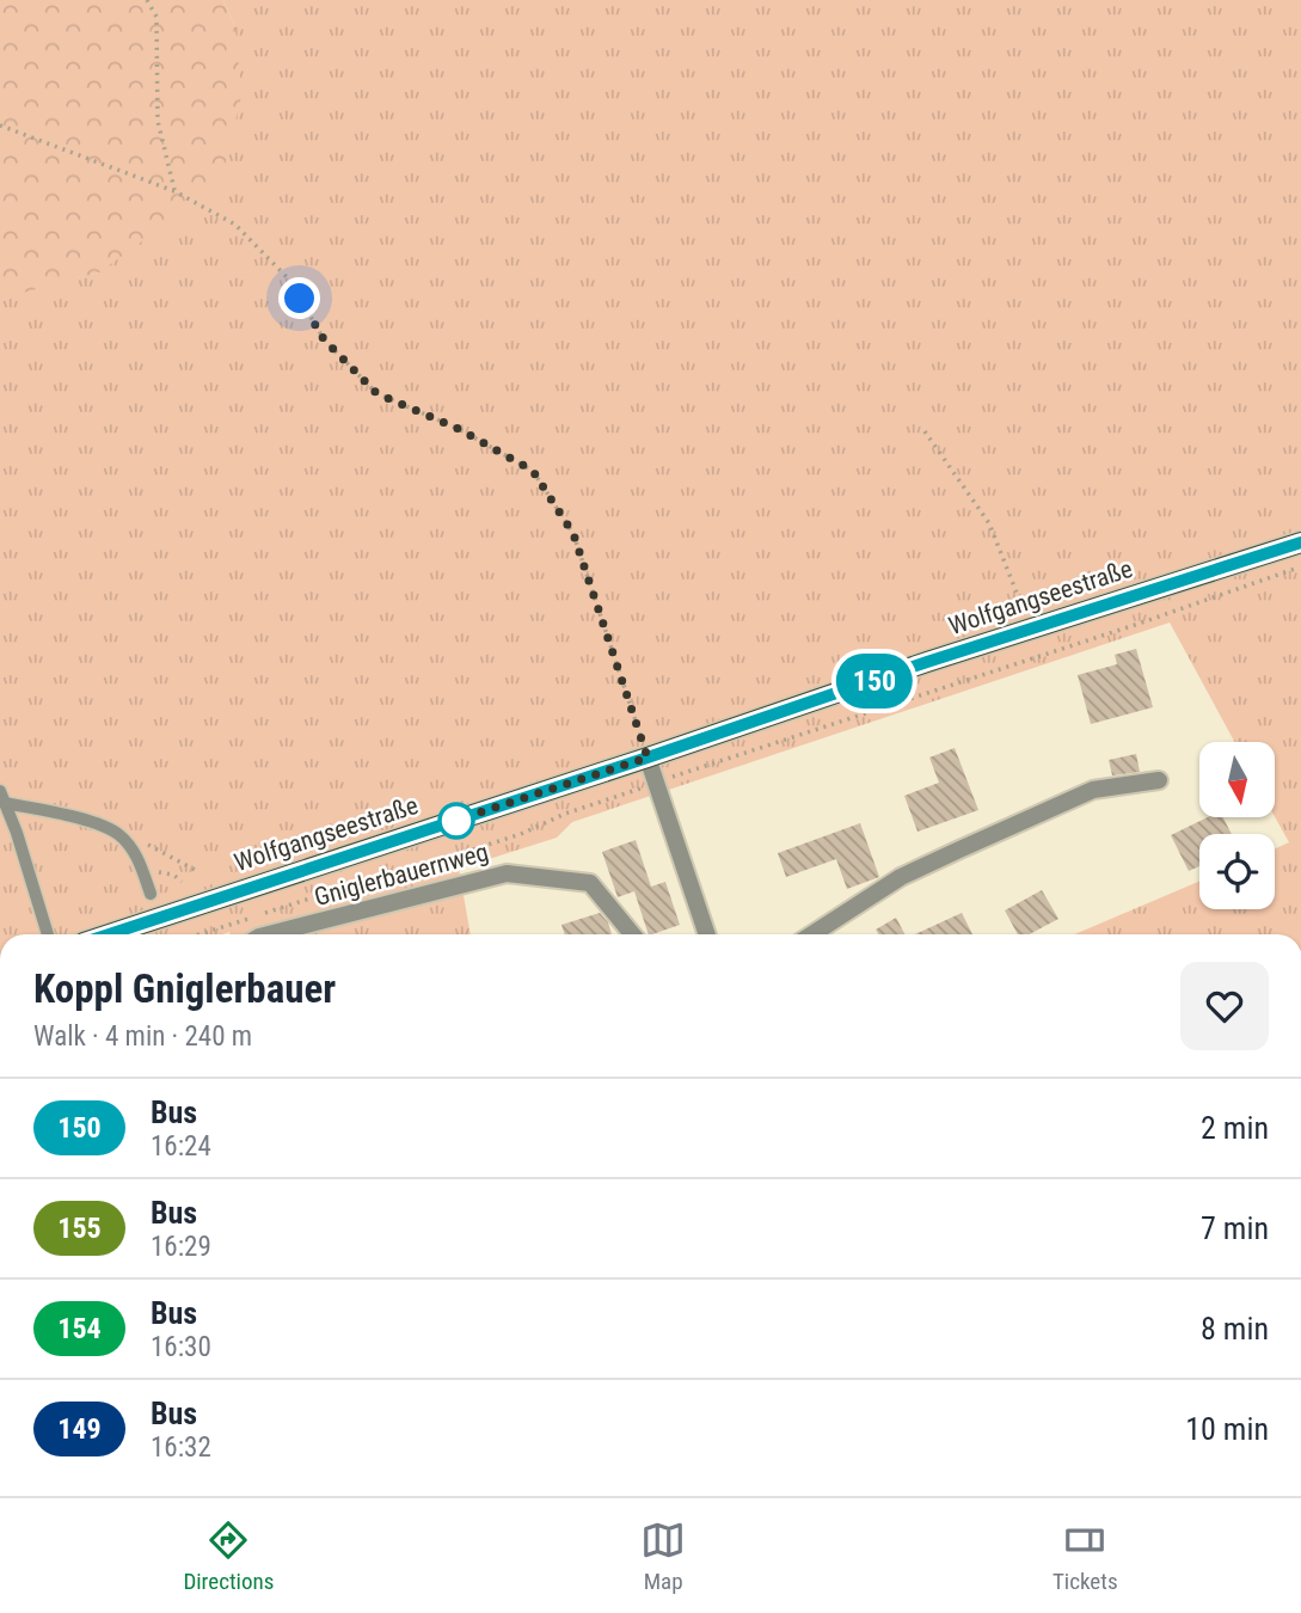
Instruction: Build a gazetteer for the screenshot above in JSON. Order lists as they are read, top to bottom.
{
  "streets": {
    "main road": ["Wolfgangseestraße"],
    "street": ["Gniglerbauernweg"]
  },
  "lines": ["bus line 150"],
  "north": "bottom",
  "page": {
    "on_map": "150",
    "heading": ["Koppl Gniglerbauer", "Walk · 4 min · 240 m"],
    "list": [
      {
        "mark": "150",
        "name": "Bus",
        "note": "16:24",
        "value": "2 min"
      },
      {
        "mark": "155",
        "name": "Bus",
        "note": "16:29",
        "value": "7 min"
      },
      {
        "mark": "154",
        "name": "Bus",
        "note": "16:30",
        "value": "8 min"
      },
      {
        "mark": "149",
        "name": "Bus",
        "note": "16:32",
        "value": "10 min"
      }
    ],
    "tabs": ["Directions", "Map", "Tickets"]
  }
}
